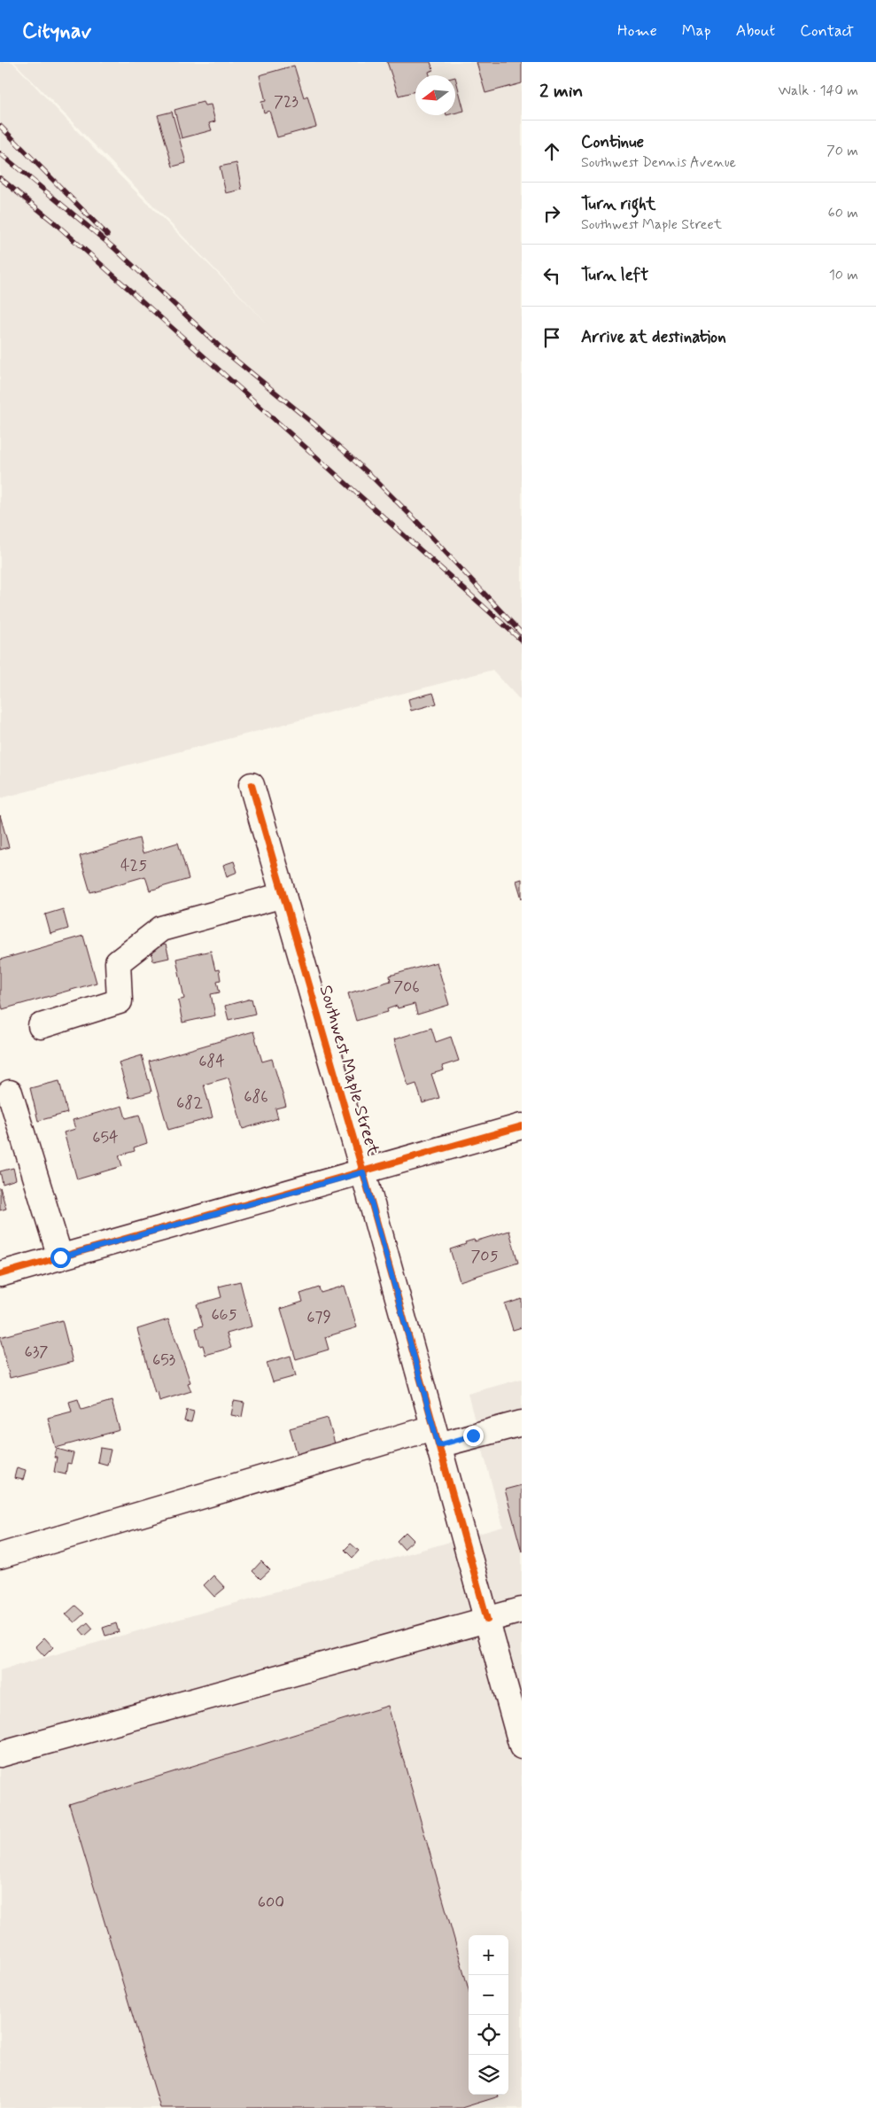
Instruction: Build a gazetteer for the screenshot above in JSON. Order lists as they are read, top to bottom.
{
  "streets": {
    "street": ["Southwest Maple Street"]
  },
  "house_numbers": [
    "723",
    "425",
    "706",
    "684",
    "686",
    "682",
    "654",
    "705",
    "665",
    "679",
    "637",
    "653",
    "600"
  ],
  "north": "left",
  "page": {
    "header": "Citynav",
    "nav": [
      "Home",
      "Map",
      "About",
      "Contact"
    ],
    "heading": ["2 min", "Walk · 140 m"],
    "list": [
      ["Continue", "Southwest Dennis Avenue", "70 m"],
      ["Turn right", "Southwest Maple Street", "60 m"],
      ["Turn left", "10 m"],
      "Arrive at destination"
    ],
    "map_buttons": ["+", "−"]
  }
}
